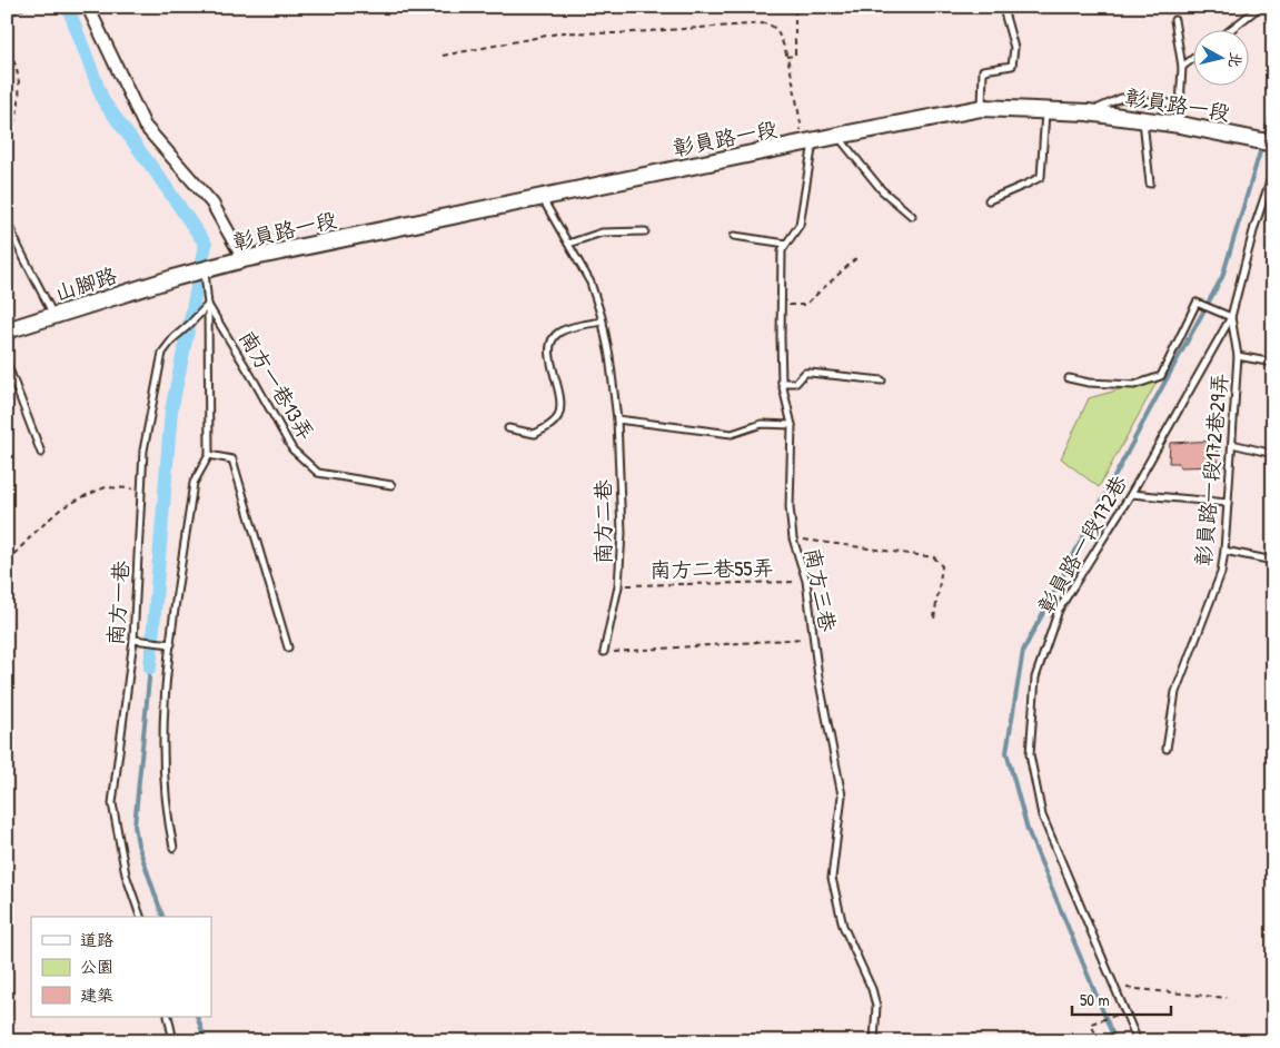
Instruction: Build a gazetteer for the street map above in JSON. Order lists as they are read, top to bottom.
{
  "streets": {
    "main road": ["彰員路一段", "山腳路"],
    "lane": [
      "南方一巷13弄",
      "彰員路一段172巷29弄",
      "南方二巷",
      "彰員路一段172巷",
      "南方三巷",
      "南方一巷"
    ],
    "path": ["南方二巷55弄"]
  },
  "crossings": [
    ["彰員路一段", "山腳路"],
    ["彰員路一段", "南方二巷"],
    ["彰員路一段", "南方三巷"],
    ["南方一巷13弄", "南方一巷"],
    ["彰員路一段172巷29弄", "彰員路一段172巷"],
    ["南方二巷", "南方二巷55弄"],
    ["南方二巷55弄", "南方三巷"]
  ],
  "legend": ["道路", "公園", "建築"],
  "scale_bar": "50 m",
  "north": "right"
}
